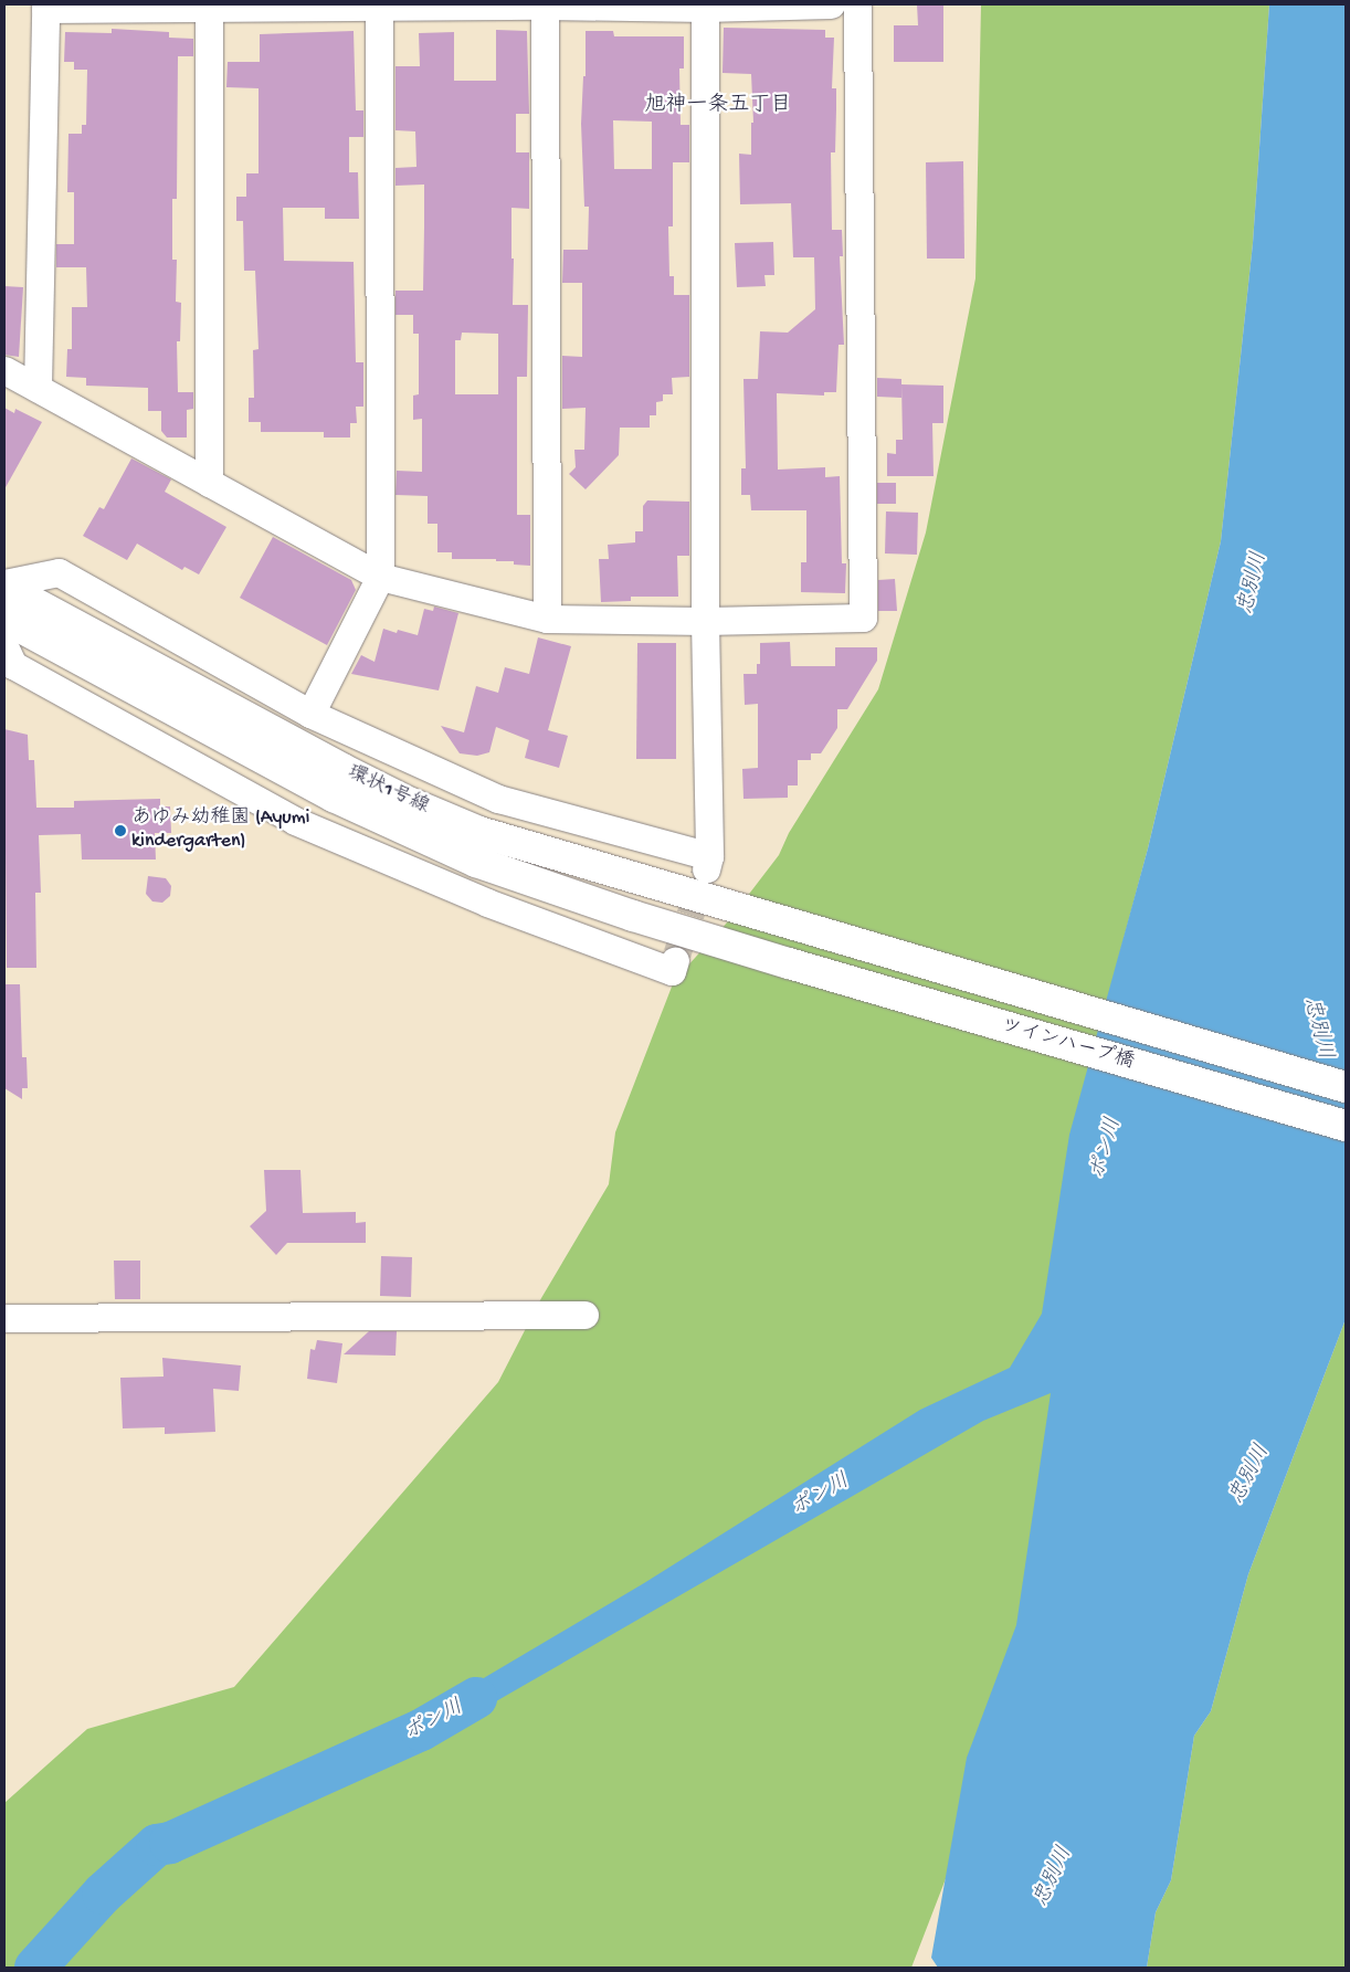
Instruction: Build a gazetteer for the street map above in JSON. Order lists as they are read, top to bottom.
{
  "streets": {
    "main road": ["環状1号線", "ツインハープ橋"]
  },
  "crossings": [
    ["環状1号線", "ツインハープ橋"]
  ],
  "districts": ["旭神一条五丁目"],
  "water": ["忠別川", "ポン川"],
  "places": ["あゆみ幼稚園 (Ayumi kindergarten)"]
}
